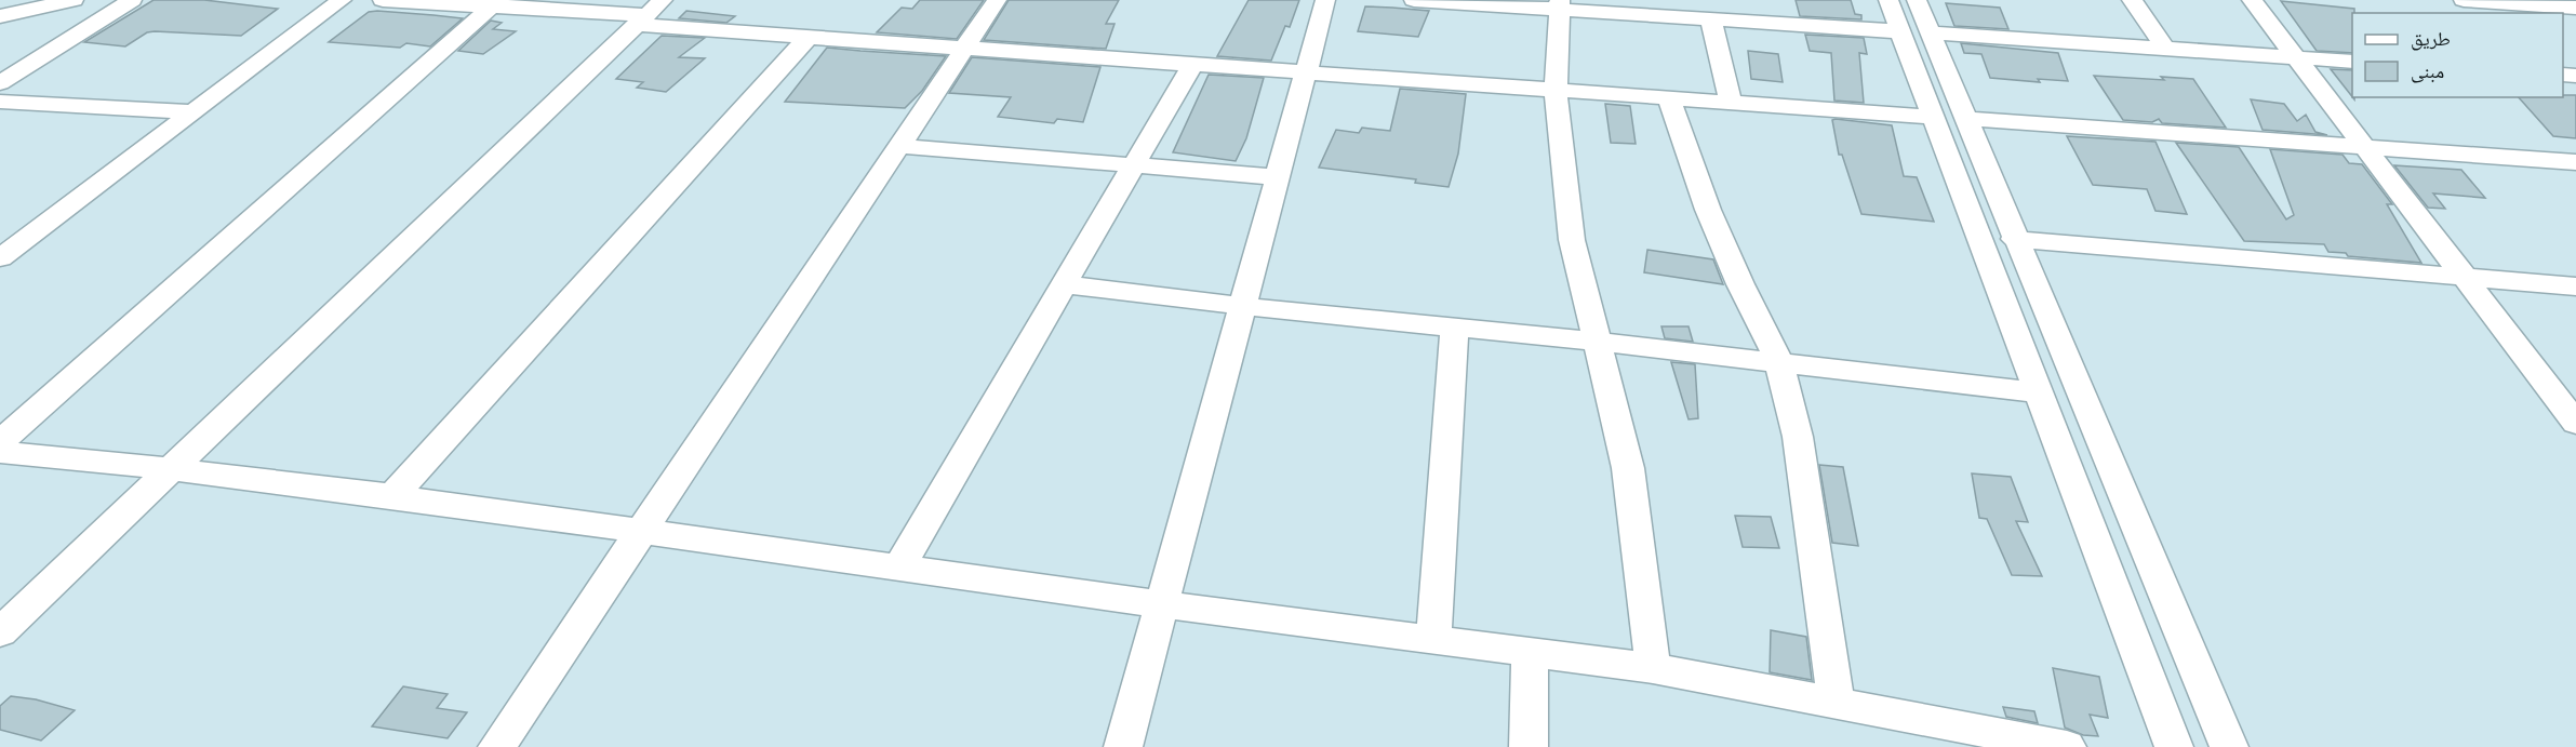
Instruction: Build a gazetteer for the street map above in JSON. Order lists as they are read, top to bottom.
{
  "legend": ["طريق", "مبنى"]
}
